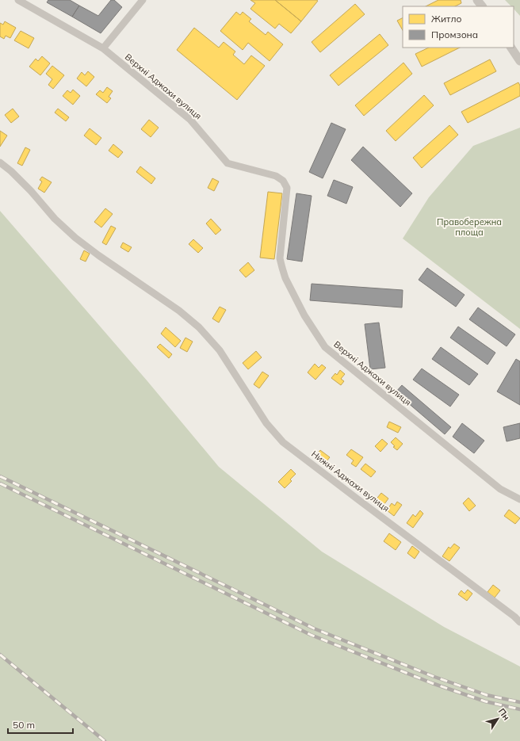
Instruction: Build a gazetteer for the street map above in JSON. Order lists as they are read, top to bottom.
{
  "streets": {
    "street": ["Верхні Аджахи вулиця", "Нижні Аджахи вулиця"]
  },
  "parks": ["Правобережна площа"],
  "legend": ["Житло", "Промзона"],
  "scale_bar": "50 m",
  "north": "top right"
}
